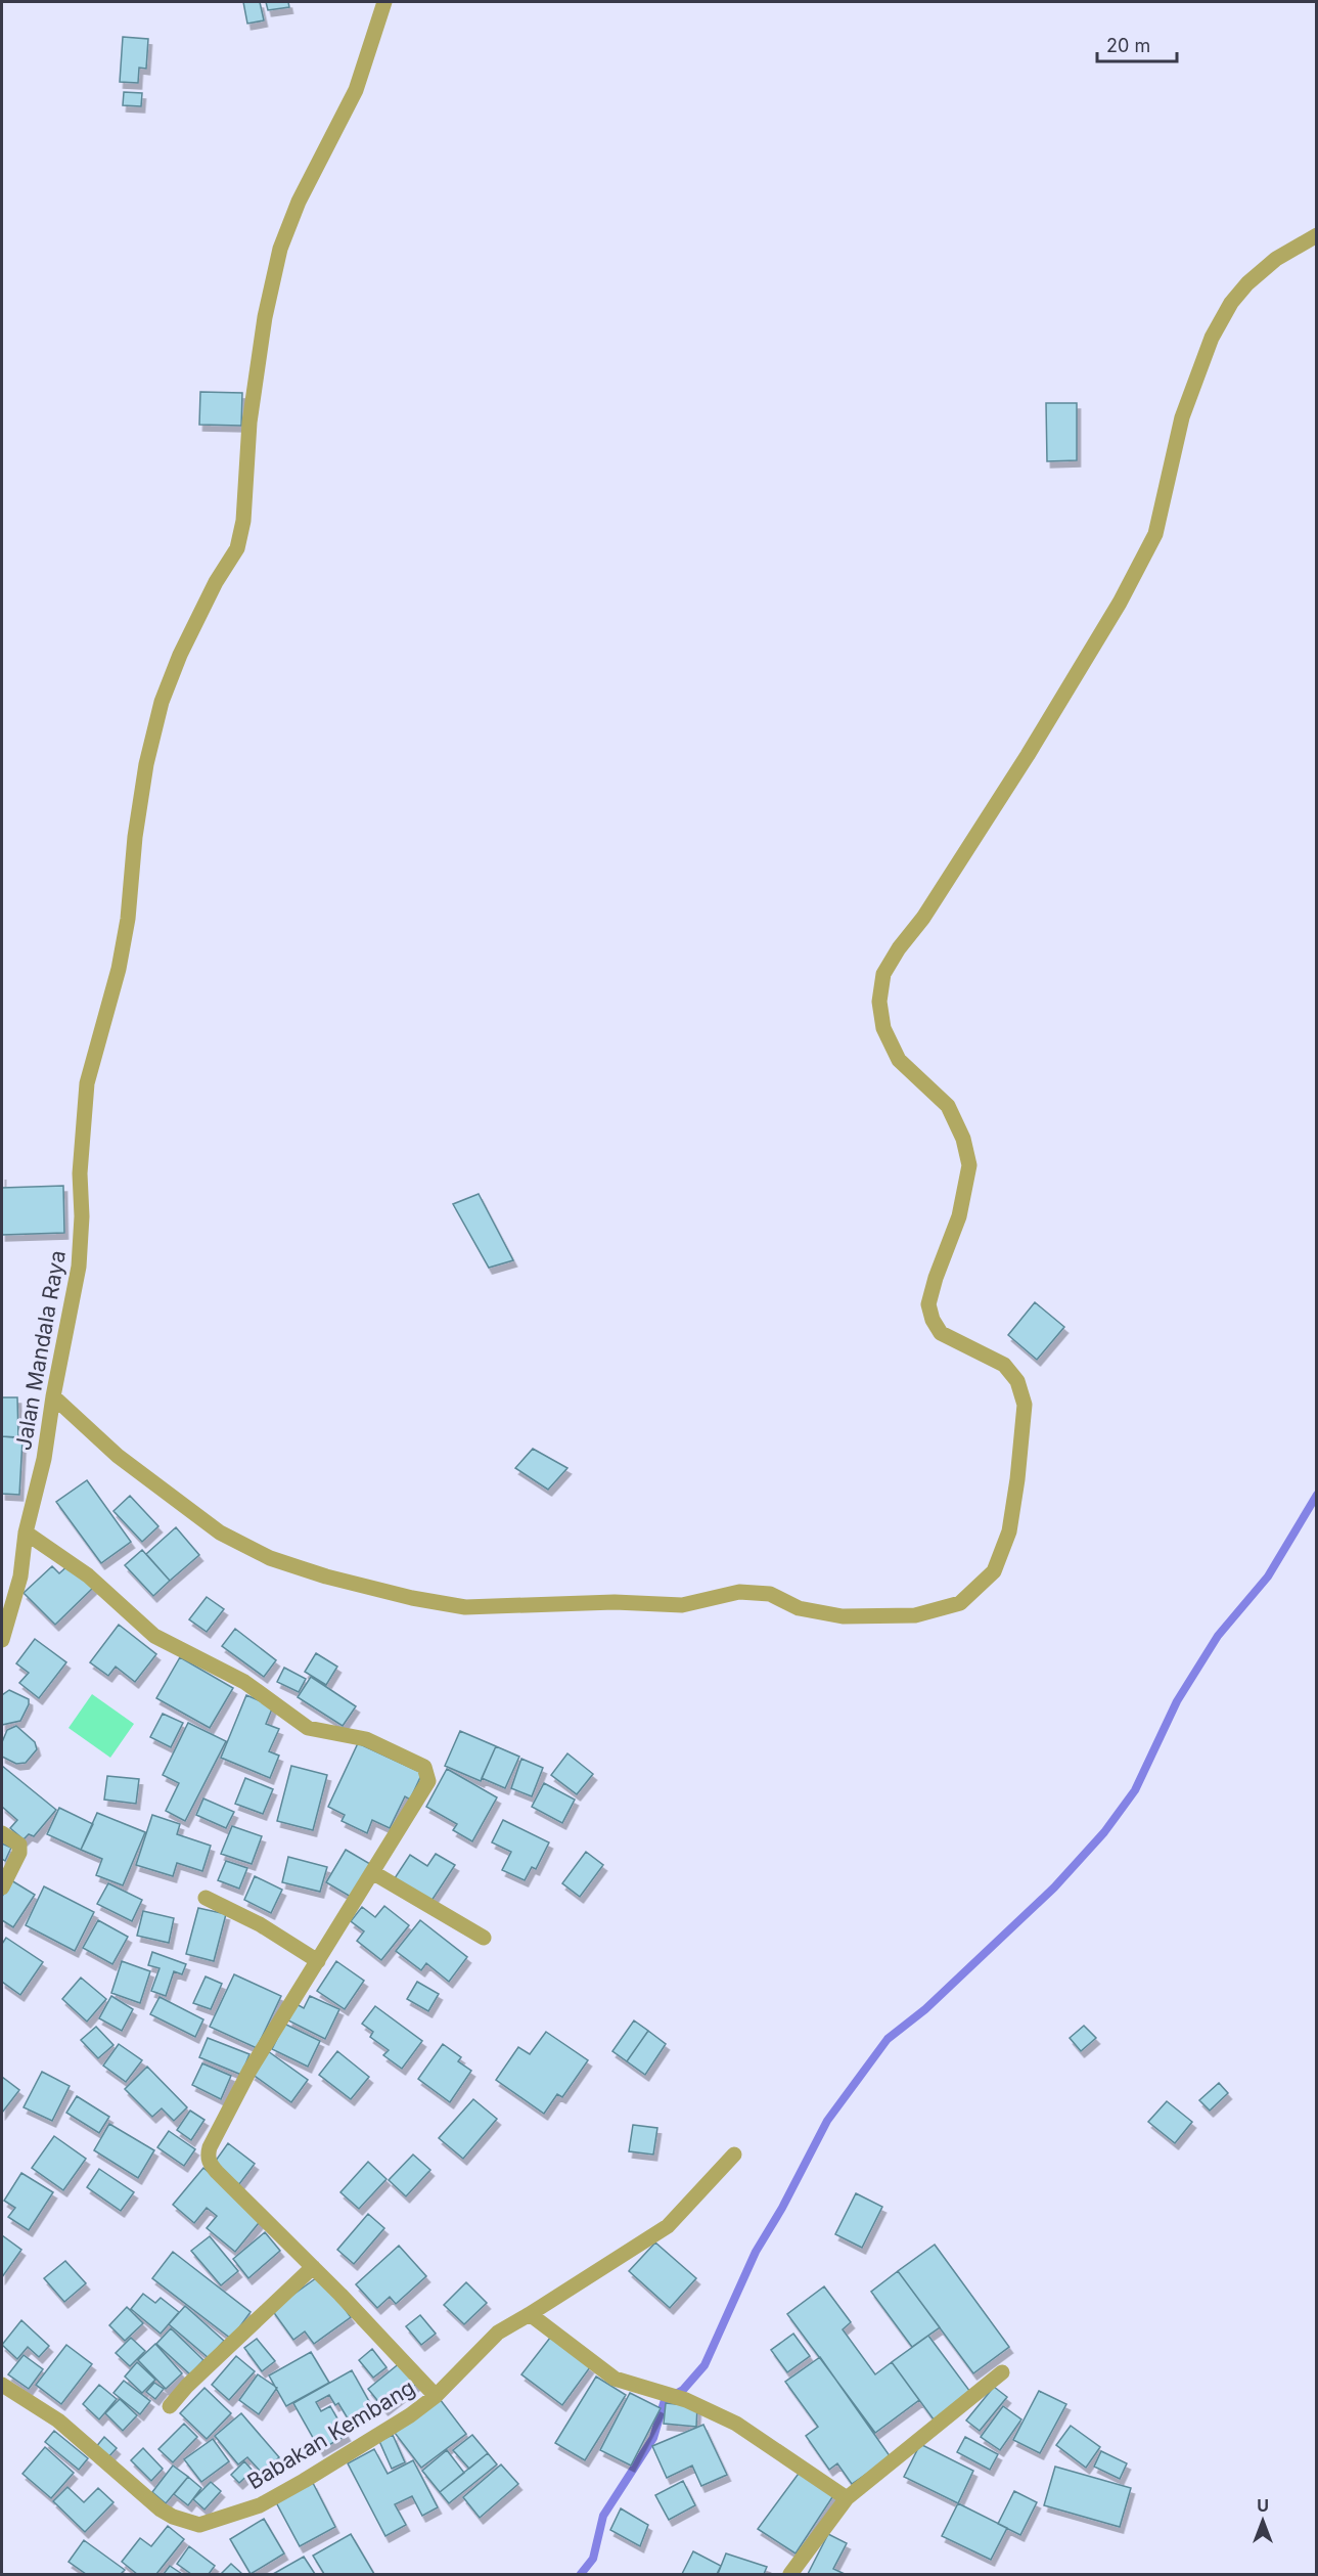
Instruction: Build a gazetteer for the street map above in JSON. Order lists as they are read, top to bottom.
{
  "streets": {
    "street": ["Jalan Mandala Raya", "Babakan Kembang"]
  },
  "scale_bar": "20 m",
  "north": "top"
}
